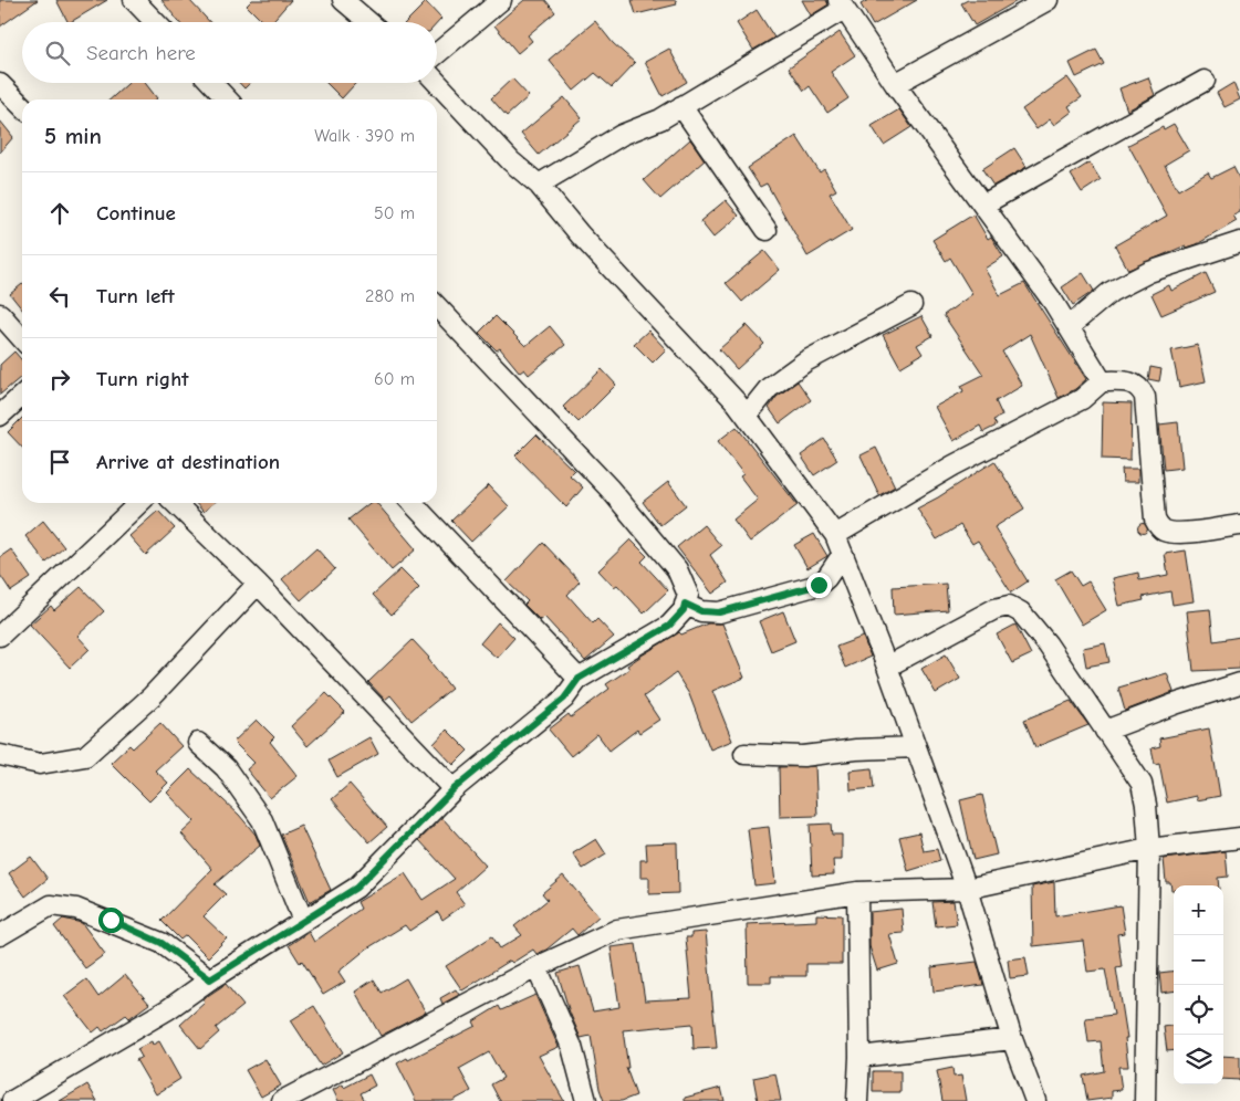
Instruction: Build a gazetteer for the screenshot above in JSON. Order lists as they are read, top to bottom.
{
  "page": {
    "search": "Search here",
    "heading": ["5 min", "Walk · 390 m"],
    "list": [
      ["Continue", "50 m"],
      ["Turn left", "280 m"],
      ["Turn right", "60 m"],
      "Arrive at destination"
    ],
    "map_buttons": ["+", "−"]
  }
}
